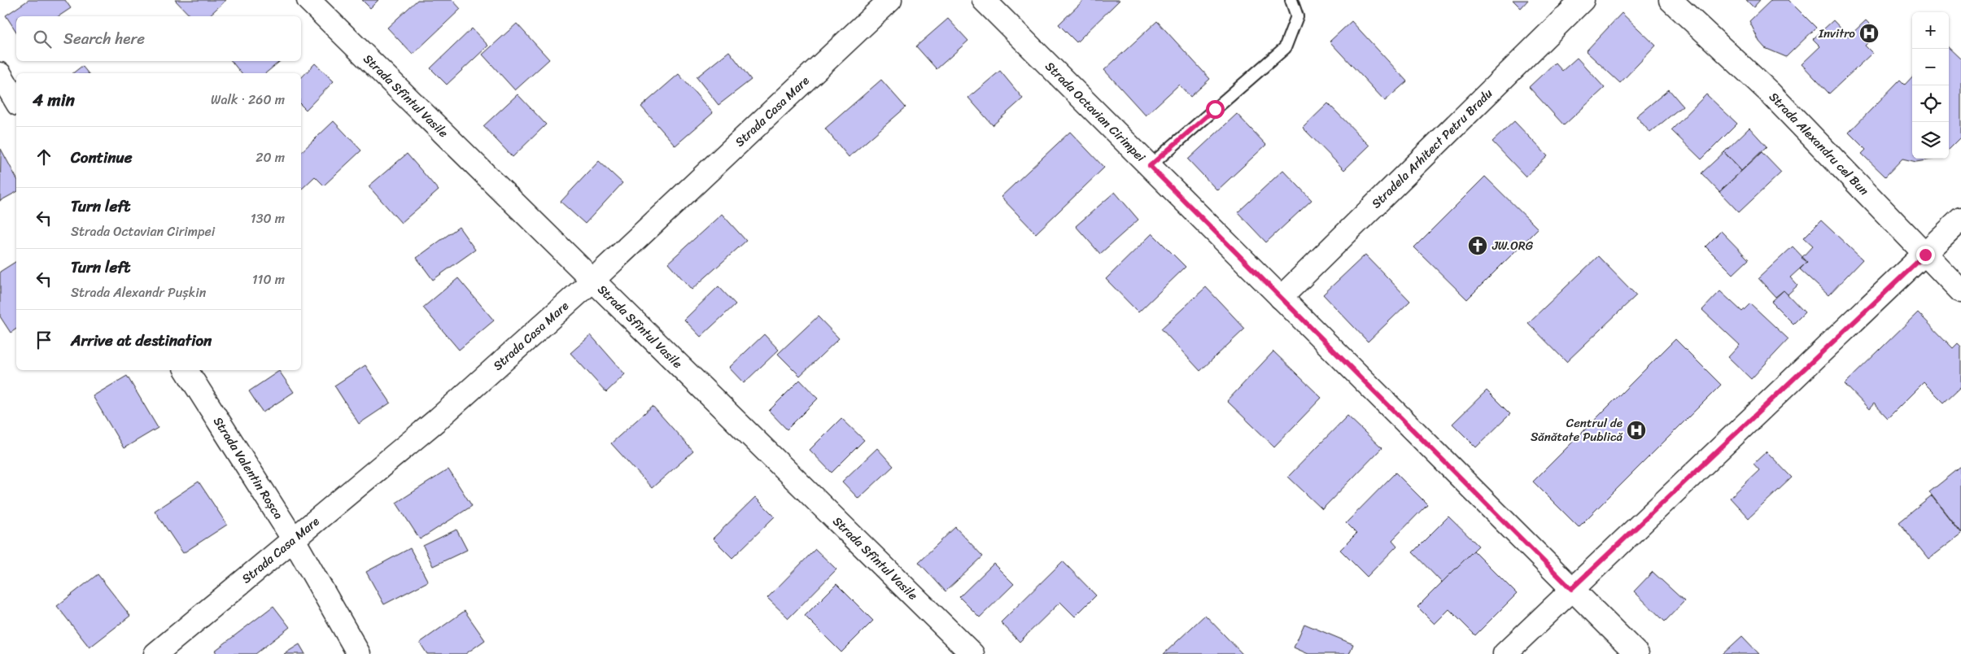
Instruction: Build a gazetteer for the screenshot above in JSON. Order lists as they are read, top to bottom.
{
  "streets": {
    "street": [
      "Strada Sfîntul Vasile",
      "Strada Casa Mare",
      "Strada Octavian Cirimpei",
      "Strada Alexandru cel Bun",
      "Stradela Arhitect Petru Bradu",
      "Strada Valentin Roșca"
    ]
  },
  "crossings": [
    ["Strada Sfîntul Vasile", "Strada Casa Mare"],
    ["Strada Casa Mare", "Strada Valentin Roșca"],
    ["Strada Octavian Cirimpei", "Stradela Arhitect Petru Bradu"]
  ],
  "places": {
    "hospital": ["Invitro", "Centrul de Sănătate Publică"],
    "church": ["JW.ORG"]
  },
  "page": {
    "map_buttons": ["+", "−"],
    "search": "Search here",
    "heading": ["4 min", "Walk · 260 m"],
    "list": [
      ["Continue", "20 m"],
      ["Turn left", "Strada Octavian Cirimpei", "130 m"],
      ["Turn left", "Strada Alexandr Pușkin", "110 m"],
      "Arrive at destination"
    ]
  }
}
